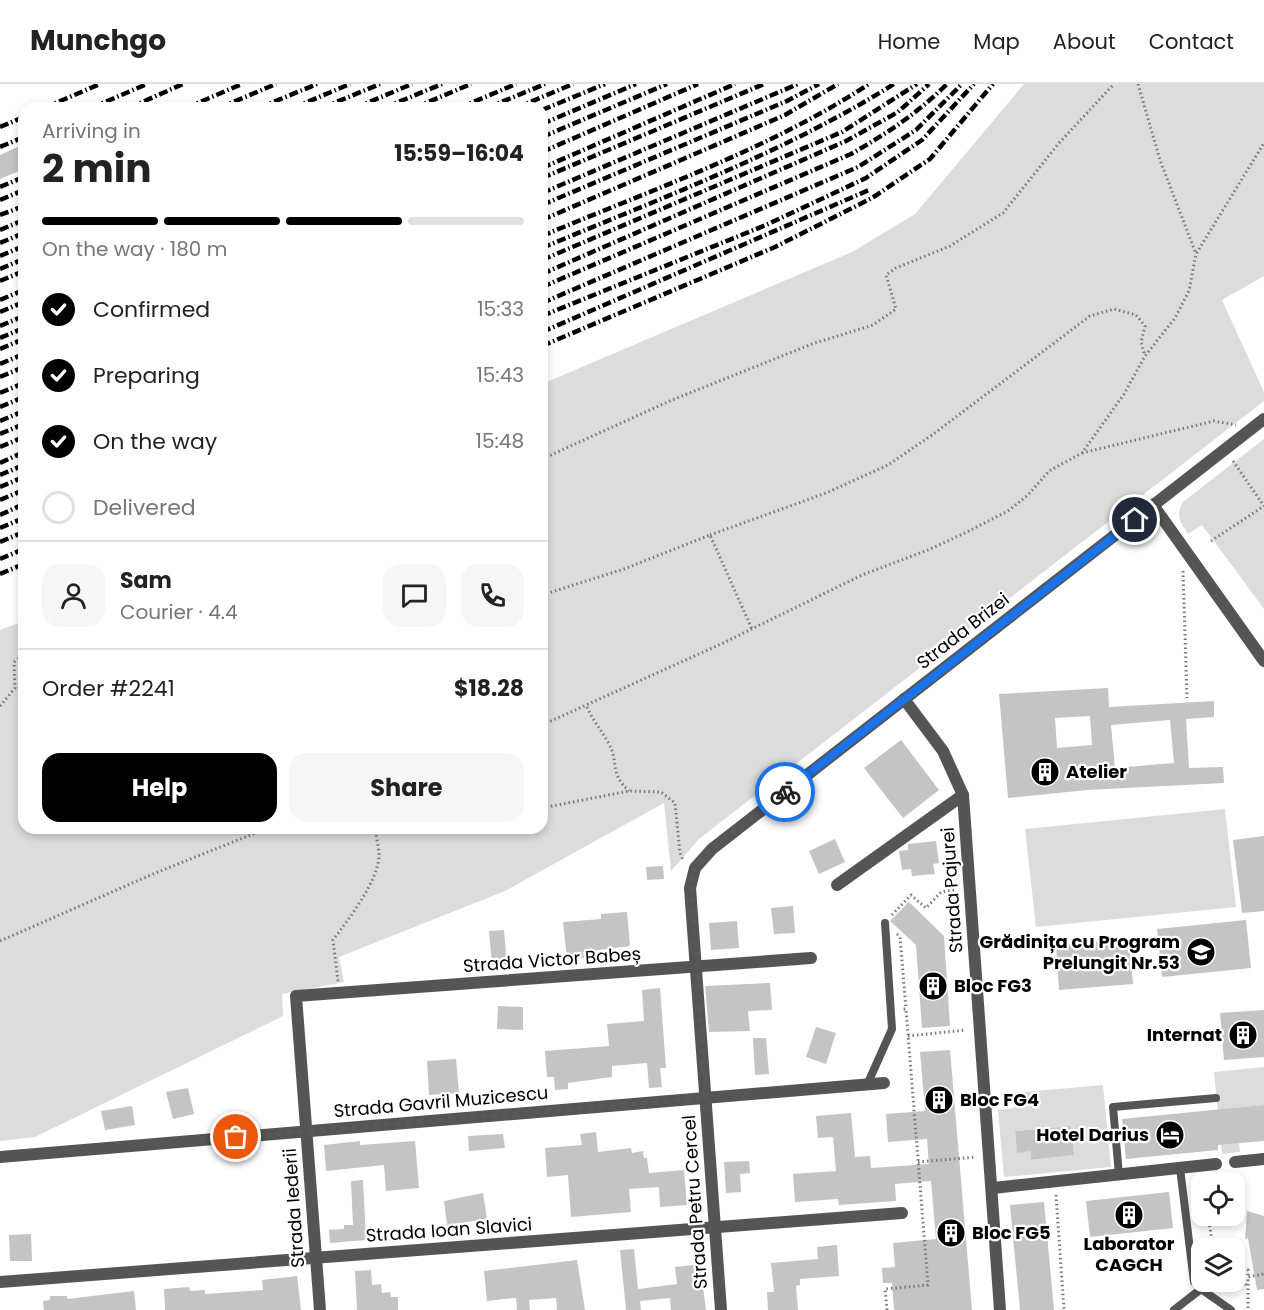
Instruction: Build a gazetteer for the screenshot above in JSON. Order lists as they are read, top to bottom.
{
  "streets": {
    "street": [
      "Strada Brizei",
      "Strada Pajurei",
      "Strada Victor Babeș",
      "Strada Gavril Muzicescu",
      "Strada Petru Cercel",
      "Strada Iederii",
      "Strada Ioan Slavici"
    ]
  },
  "crossings": [
    ["Strada Brizei", "Strada Pajurei"],
    ["Strada Brizei", "Strada Petru Cercel"],
    ["Strada Victor Babeș", "Strada Petru Cercel"],
    ["Strada Victor Babeș", "Strada Iederii"],
    ["Strada Gavril Muzicescu", "Strada Petru Cercel"],
    ["Strada Gavril Muzicescu", "Strada Iederii"],
    ["Strada Petru Cercel", "Strada Ioan Slavici"],
    ["Strada Iederii", "Strada Ioan Slavici"]
  ],
  "places": {
    "building": [
      "Atelier",
      "Bloc FG3",
      "Internat",
      "Bloc FG4",
      "Laborator CAGCH",
      "Bloc FG5"
    ],
    "school or university": ["Grădinița cu Program Prelungit Nr.53"],
    "hotel": ["Hotel Darius"]
  },
  "page": {
    "header": "Munchgo",
    "nav": [
      "Home",
      "Map",
      "About",
      "Contact"
    ],
    "heading": ["2 min", "Arriving in", "15:59–16:04"],
    "panel": [
      "Sam",
      "Courier · 4.4",
      "Order #2241",
      "$18.28"
    ],
    "bar": "On the way · 180 m",
    "list": [
      ["Confirmed", "15:33"],
      ["Preparing", "15:43"],
      ["On the way", "15:48"],
      "Delivered"
    ],
    "buttons": ["Help", "Share"]
  }
}
